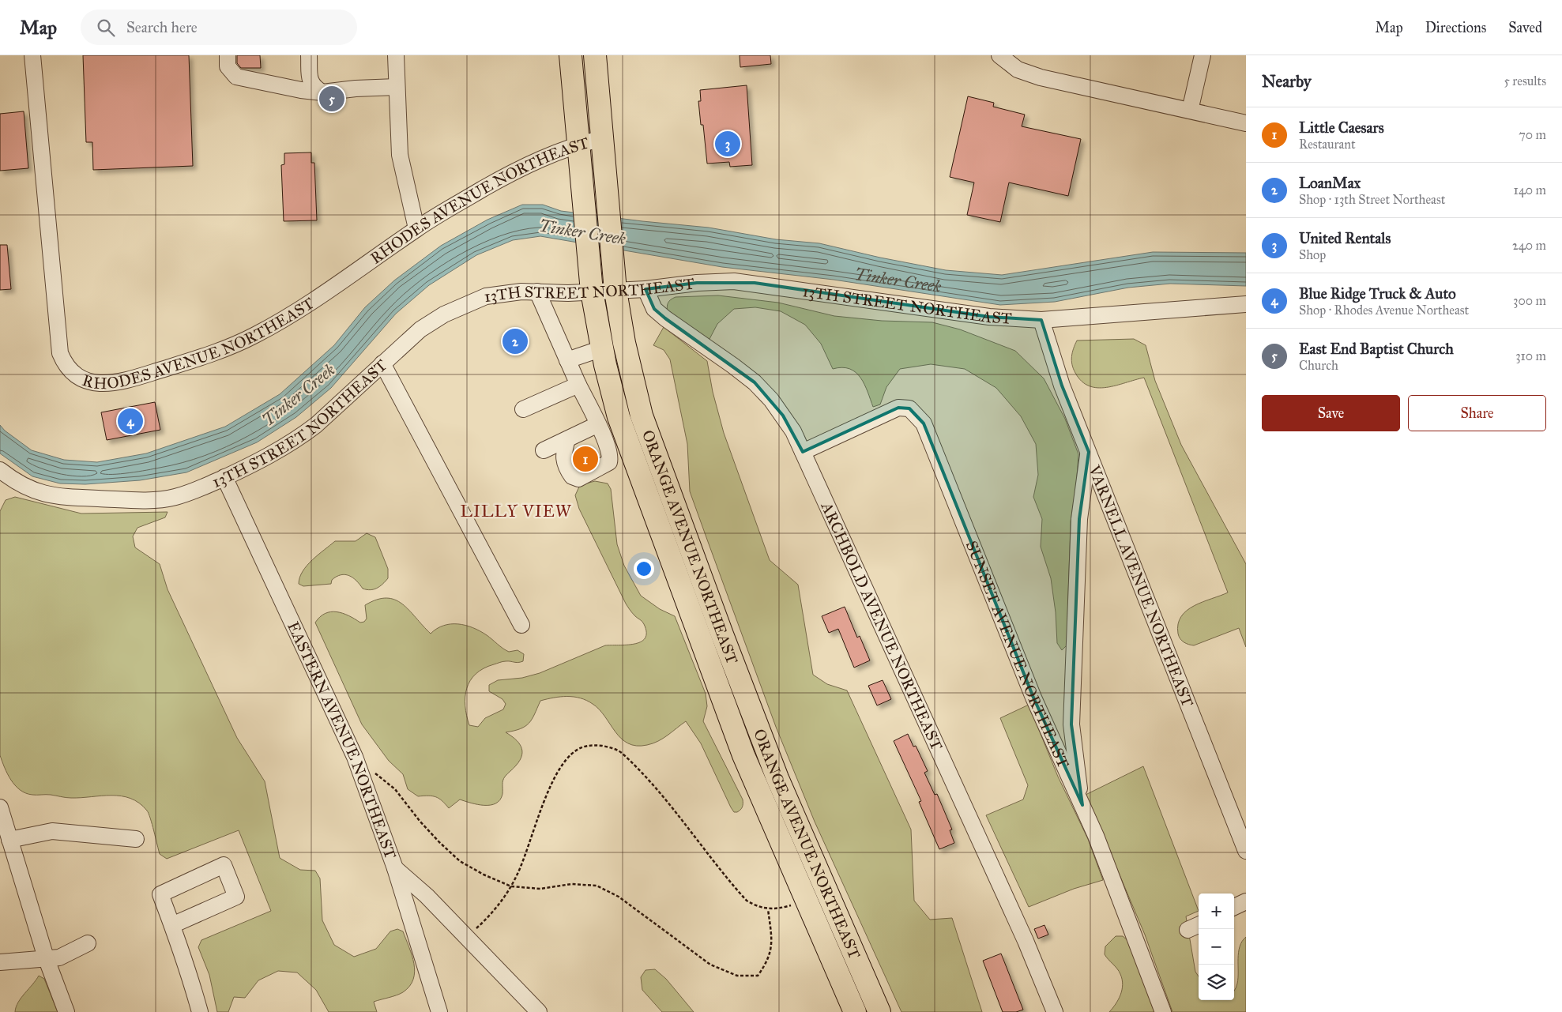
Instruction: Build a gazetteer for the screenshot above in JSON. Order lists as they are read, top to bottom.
{
  "streets": {
    "highway": ["ORANGE AVENUE NORTHEAST"],
    "street": [
      "RHODES AVENUE NORTHEAST",
      "13TH STREET NORTHEAST",
      "VARNELL AVENUE NORTHEAST",
      "ARCHBOLD AVENUE NORTHEAST",
      "SUNSET AVENUE NORTHEAST",
      "EASTERN AVENUE NORTHEAST"
    ]
  },
  "crossings": [
    ["RHODES AVENUE NORTHEAST", "ORANGE AVENUE NORTHEAST"],
    ["13TH STREET NORTHEAST", "ORANGE AVENUE NORTHEAST"],
    ["13TH STREET NORTHEAST", "VARNELL AVENUE NORTHEAST"],
    ["13TH STREET NORTHEAST", "ARCHBOLD AVENUE NORTHEAST"],
    ["13TH STREET NORTHEAST", "EASTERN AVENUE NORTHEAST"],
    ["ARCHBOLD AVENUE NORTHEAST", "SUNSET AVENUE NORTHEAST"]
  ],
  "districts": ["LILLY VIEW"],
  "water": ["Tinker Creek"],
  "page": {
    "header": "Map",
    "search": "Search here",
    "nav": ["Map", "Directions", "Saved"],
    "heading": ["Nearby", "5 results"],
    "pins": [
      "5",
      "3",
      "2",
      "4",
      "1"
    ],
    "list": [
      {
        "mark": "1",
        "name": "Little Caesars",
        "note": "Restaurant",
        "value": "70 m"
      },
      {
        "mark": "2",
        "name": "LoanMax",
        "note": "Shop · 13th Street Northeast",
        "value": "140 m"
      },
      {
        "mark": "3",
        "name": "United Rentals",
        "note": "Shop",
        "value": "240 m"
      },
      {
        "mark": "4",
        "name": "Blue Ridge Truck & Auto",
        "note": "Shop · Rhodes Avenue Northeast",
        "value": "300 m"
      },
      {
        "mark": "5",
        "name": "East End Baptist Church",
        "note": "Church",
        "value": "310 m"
      }
    ],
    "buttons": ["Save", "Share"],
    "map_buttons": ["+", "−"]
  }
}
